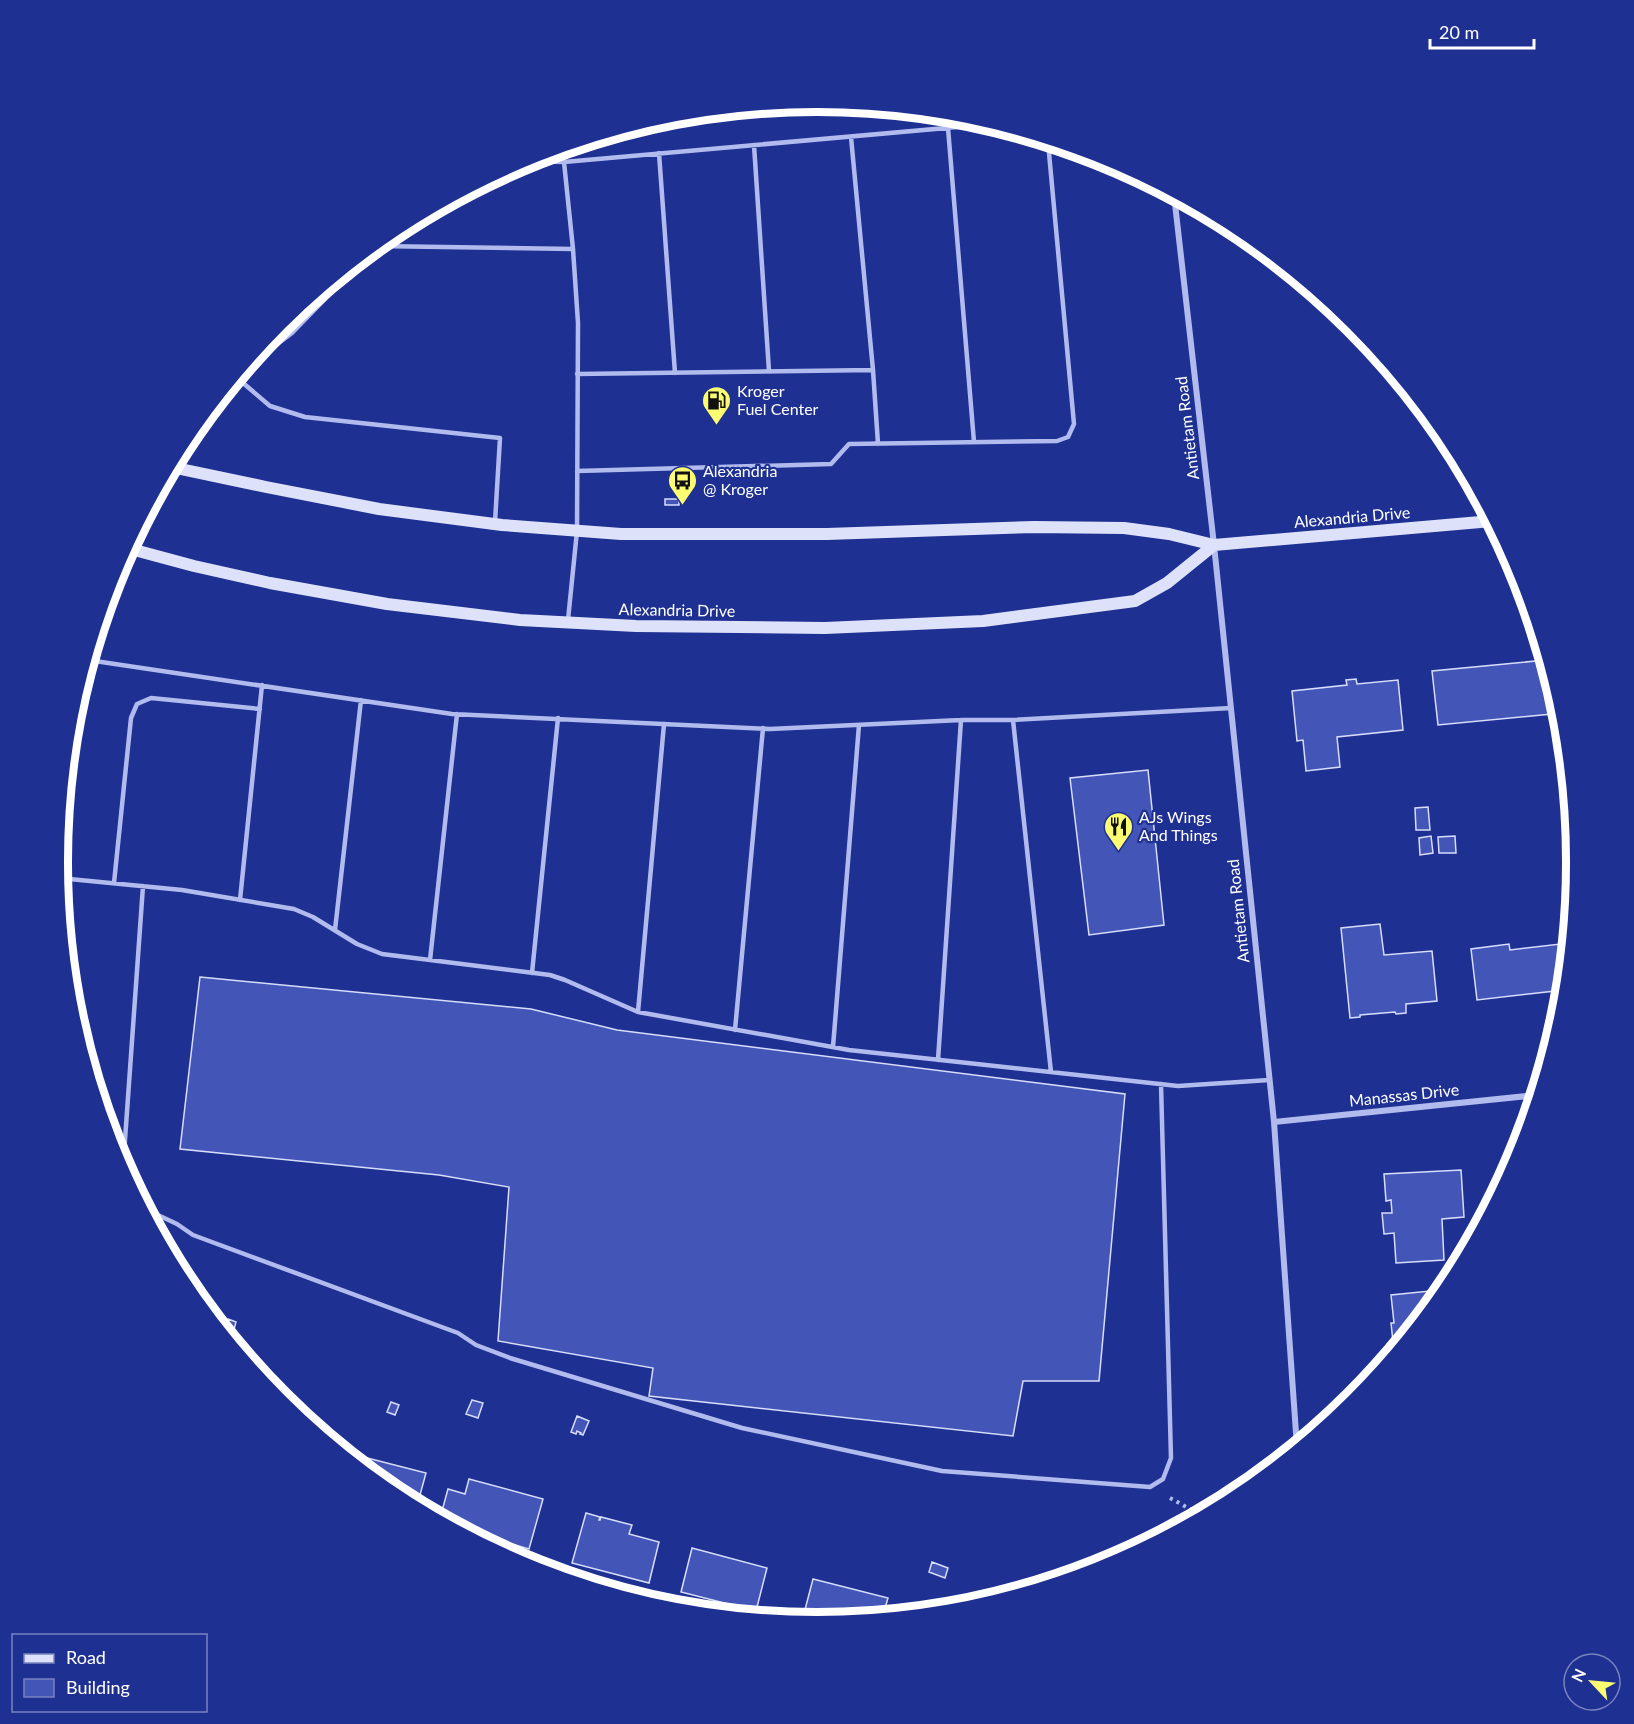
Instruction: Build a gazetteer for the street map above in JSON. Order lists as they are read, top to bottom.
{
  "streets": {
    "main road": ["Alexandria Drive"],
    "street": ["Antietam Road", "Manassas Drive"]
  },
  "crossings": [
    ["Antietam Road", "Alexandria Drive"],
    ["Antietam Road", "Manassas Drive"]
  ],
  "places": {
    "fuel station": ["Kroger Fuel Center"],
    "bus stop": ["Alexandria @ Kroger"],
    "restaurant": ["AJs Wings And Things"]
  },
  "legend": ["Road", "Building"],
  "scale_bar": "20 m",
  "north": "top left"
}
